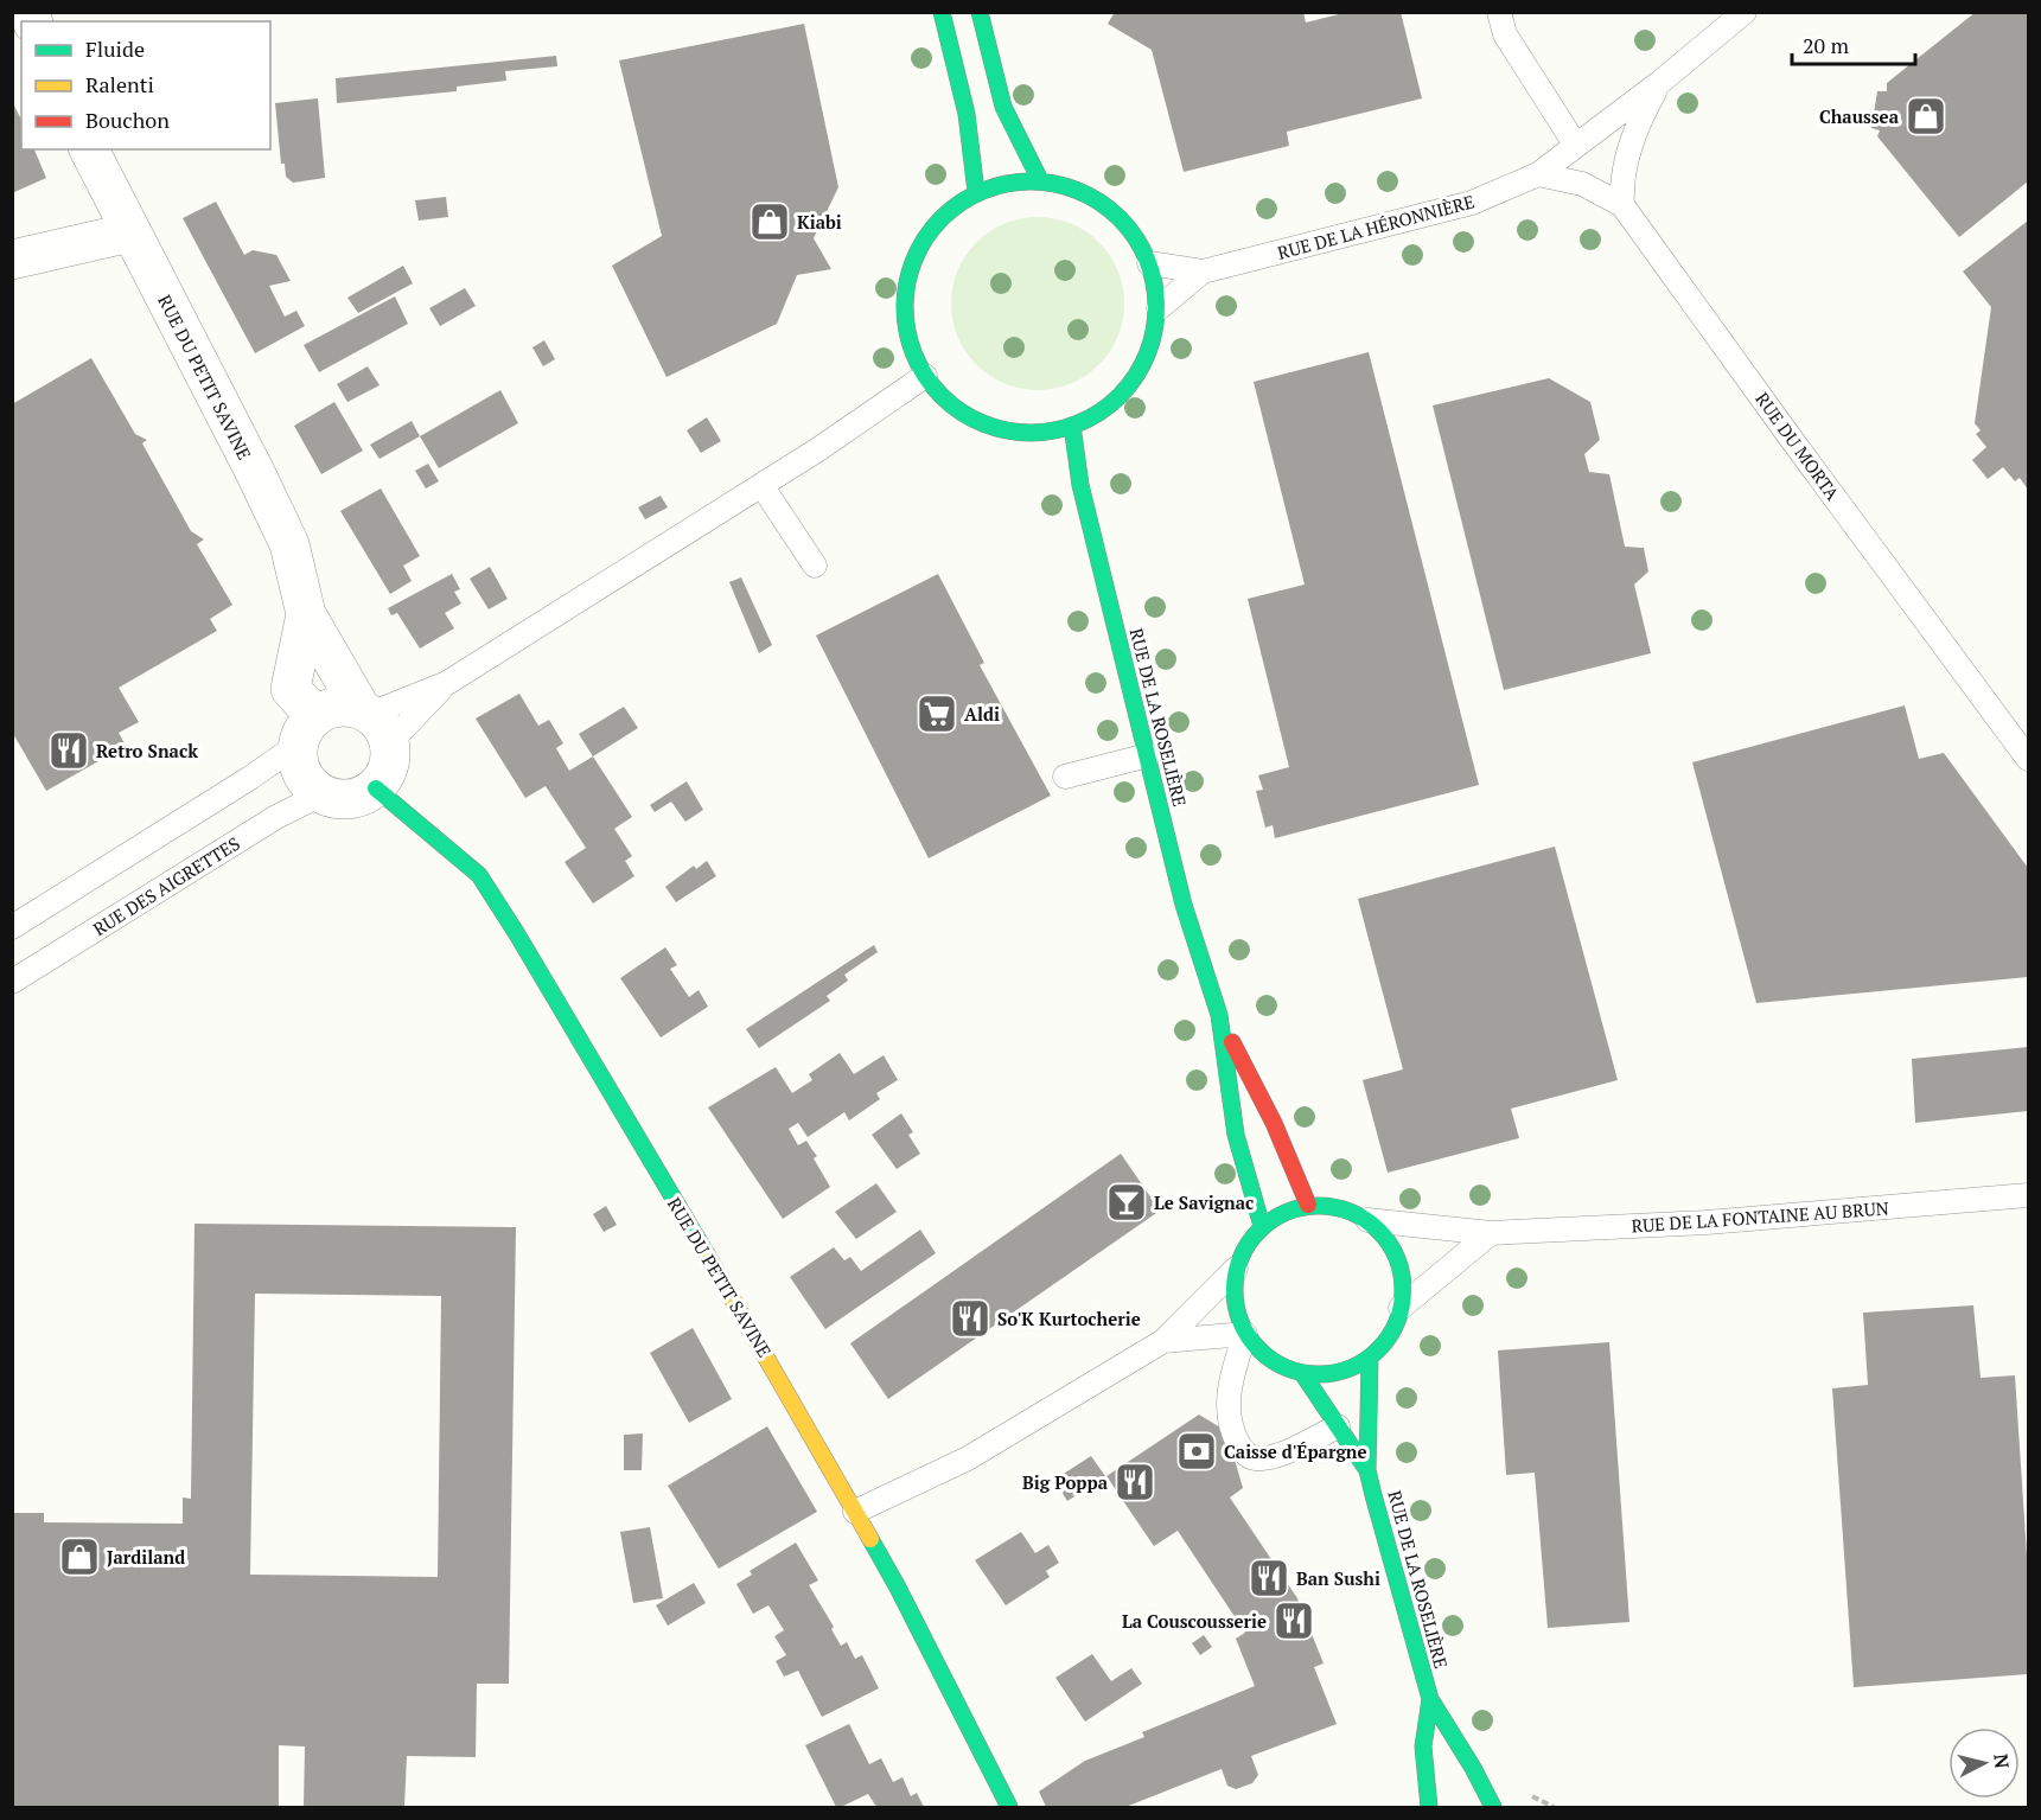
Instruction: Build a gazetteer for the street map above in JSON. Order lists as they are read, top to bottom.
{
  "streets": {
    "street": ["RUE DU PETIT SAVINE", "RUE DE LA ROSELIÈRE"],
    "lane": [
      "RUE DE LA HÉRONNIÈRE",
      "RUE DU MORTA",
      "RUE DES AIGRETTES",
      "RUE DE LA FONTAINE AU BRUN"
    ]
  },
  "crossings": [
    ["RUE DE LA HÉRONNIÈRE", "RUE DU MORTA"],
    ["RUE DU PETIT SAVINE", "RUE DES AIGRETTES"],
    ["RUE DE LA ROSELIÈRE", "RUE DE LA FONTAINE AU BRUN"]
  ],
  "places": {
    "shop": ["Chaussea", "Kiabi", "Jardiland"],
    "supermarket": ["Aldi"],
    "restaurant": [
      "Retro Snack",
      "So'K Kurtocherie",
      "Big Poppa",
      "Ban Sushi",
      "La Couscousserie"
    ],
    "bar": ["Le Savignac"],
    "bank": ["Caisse d'Épargne"]
  },
  "legend": ["Fluide", "Ralenti", "Bouchon"],
  "scale_bar": "20 m",
  "north": "right"
}
